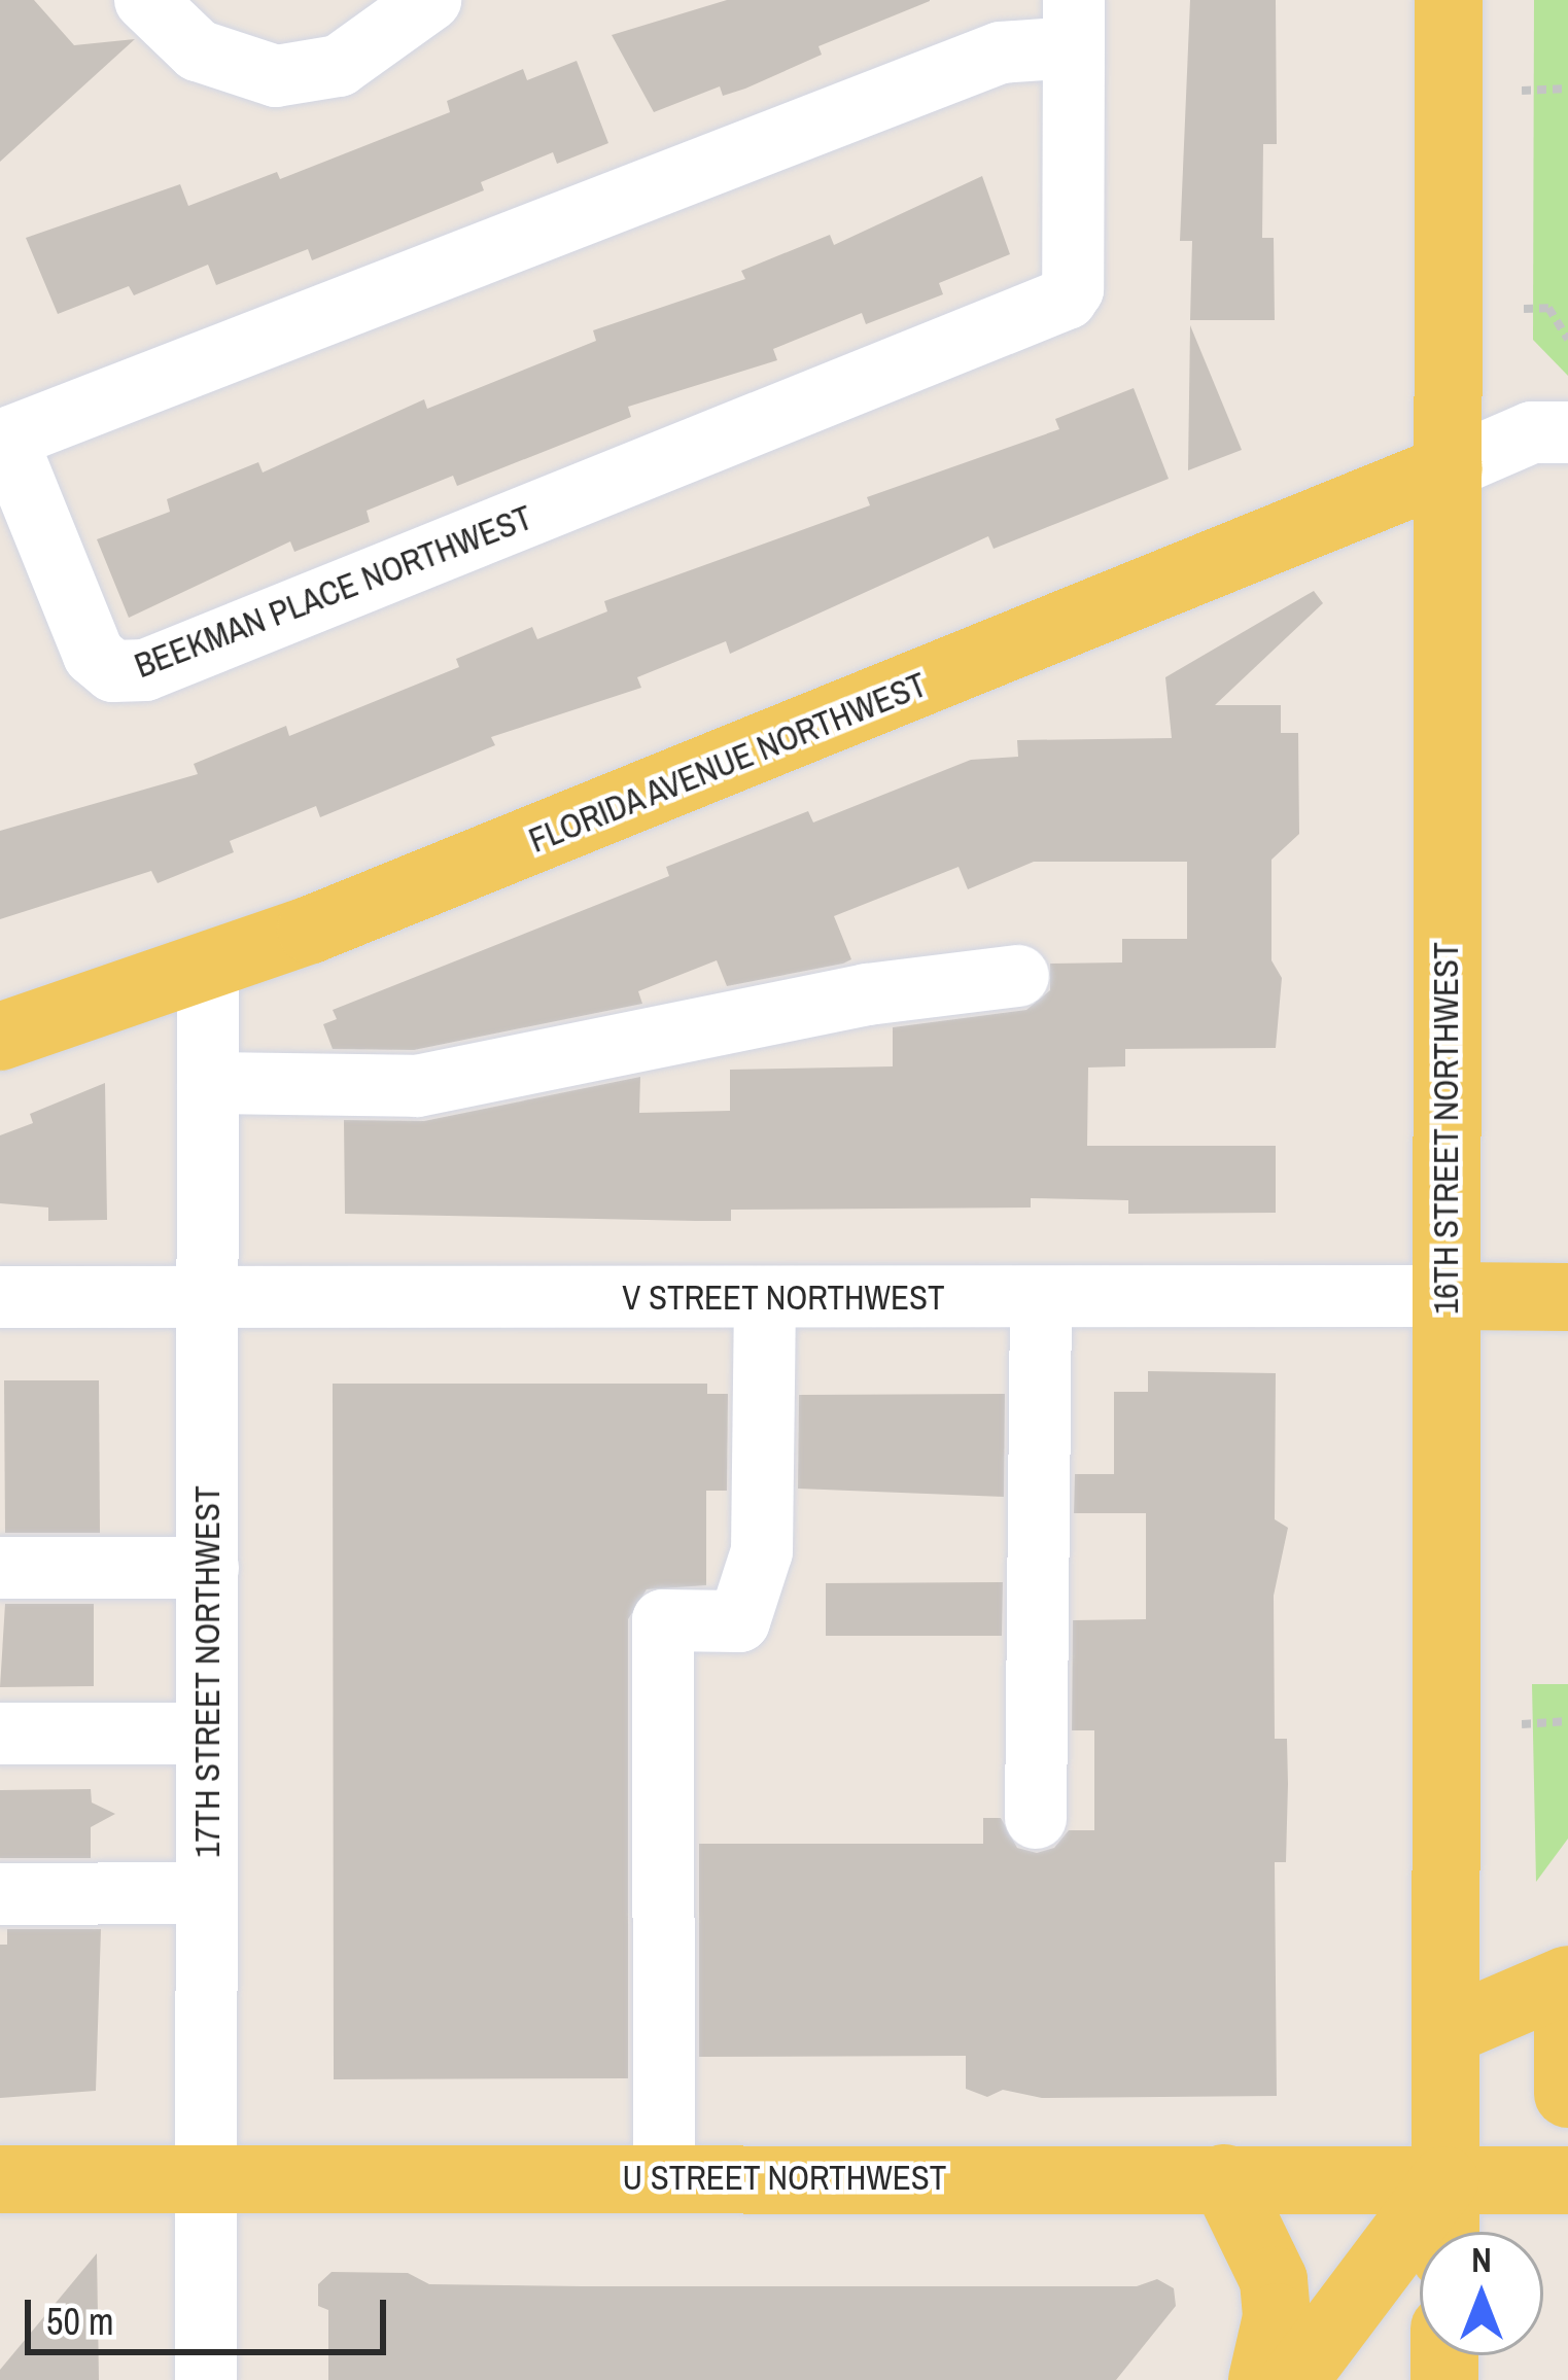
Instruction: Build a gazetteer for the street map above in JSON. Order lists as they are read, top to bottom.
{
  "streets": {
    "main road": [
      "FLORIDA AVENUE NORTHWEST",
      "16TH STREET NORTHWEST",
      "V STREET NORTHWEST",
      "U STREET NORTHWEST"
    ],
    "street": ["BEEKMAN PLACE NORTHWEST", "17TH STREET NORTHWEST"]
  },
  "crossings": [
    ["FLORIDA AVENUE NORTHWEST", "16TH STREET NORTHWEST"],
    ["FLORIDA AVENUE NORTHWEST", "17TH STREET NORTHWEST"],
    ["16TH STREET NORTHWEST", "V STREET NORTHWEST"],
    ["16TH STREET NORTHWEST", "U STREET NORTHWEST"],
    ["V STREET NORTHWEST", "17TH STREET NORTHWEST"],
    ["17TH STREET NORTHWEST", "U STREET NORTHWEST"]
  ],
  "scale_bar": "50 m",
  "north": "top"
}
